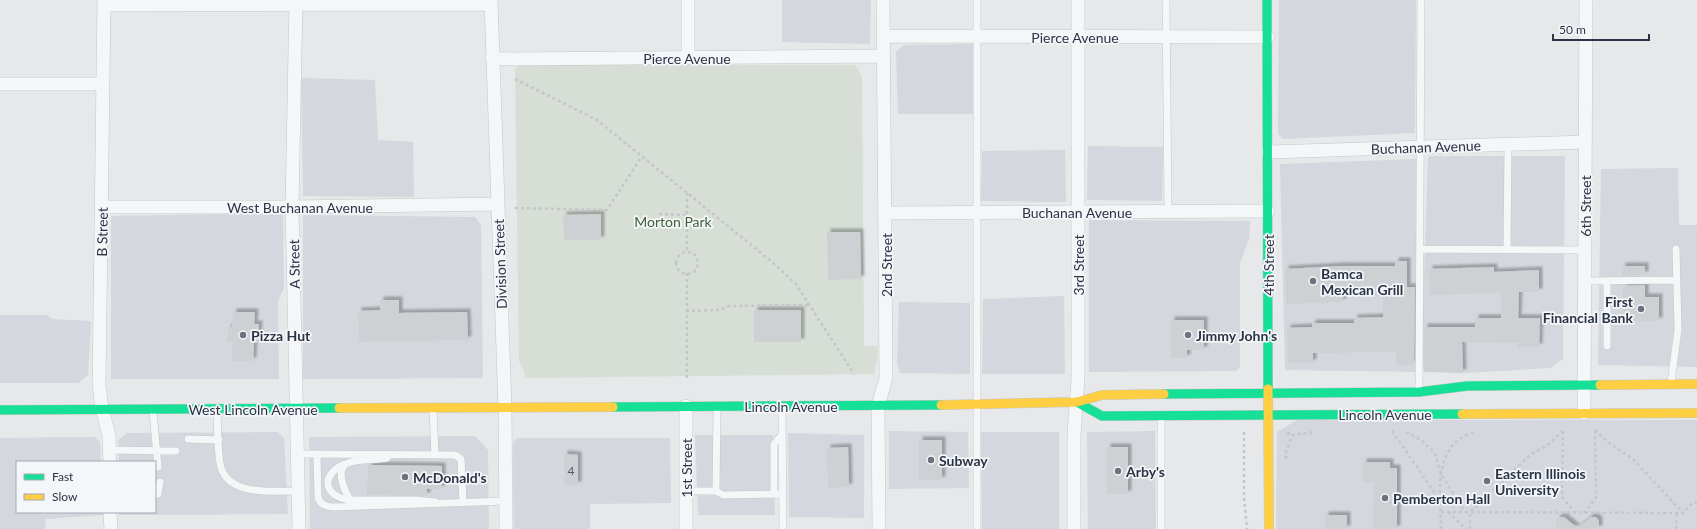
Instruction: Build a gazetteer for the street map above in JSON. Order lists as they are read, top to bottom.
{
  "streets": {
    "main road": ["4th Street", "Lincoln Avenue", "West Lincoln Avenue"],
    "street": [
      "Pierce Avenue",
      "Buchanan Avenue",
      "6th Street",
      "West Buchanan Avenue",
      "B Street",
      "A Street",
      "Division Street",
      "2nd Street",
      "3rd Street",
      "1st Street"
    ]
  },
  "crossings": [
    ["Pierce Avenue", "Division Street"],
    ["Pierce Avenue", "2nd Street"],
    ["Pierce Avenue", "3rd Street"],
    ["Pierce Avenue", "4th Street"],
    ["Buchanan Avenue", "6th Street"],
    ["Buchanan Avenue", "2nd Street"],
    ["Buchanan Avenue", "3rd Street"],
    ["Buchanan Avenue", "4th Street"],
    ["6th Street", "Lincoln Avenue"],
    ["West Buchanan Avenue", "B Street"],
    ["West Buchanan Avenue", "A Street"],
    ["West Buchanan Avenue", "Division Street"],
    ["B Street", "West Lincoln Avenue"],
    ["A Street", "West Lincoln Avenue"],
    ["Division Street", "Lincoln Avenue"],
    ["Division Street", "West Lincoln Avenue"],
    ["2nd Street", "Lincoln Avenue"],
    ["3rd Street", "Lincoln Avenue"],
    ["4th Street", "Lincoln Avenue"],
    ["Lincoln Avenue", "West Lincoln Avenue"],
    ["Lincoln Avenue", "1st Street"]
  ],
  "parks": ["Morton Park"],
  "places": [
    "Bamca Mexican Grill",
    "First Financial Bank",
    "Pizza Hut",
    "Jimmy John's",
    "Subway",
    "Arby's",
    "McDonald's",
    "Eastern Illinois University",
    "Pemberton Hall"
  ],
  "house_numbers": ["4"],
  "legend": ["Fast", "Slow"],
  "scale_bar": "50 m"
}
